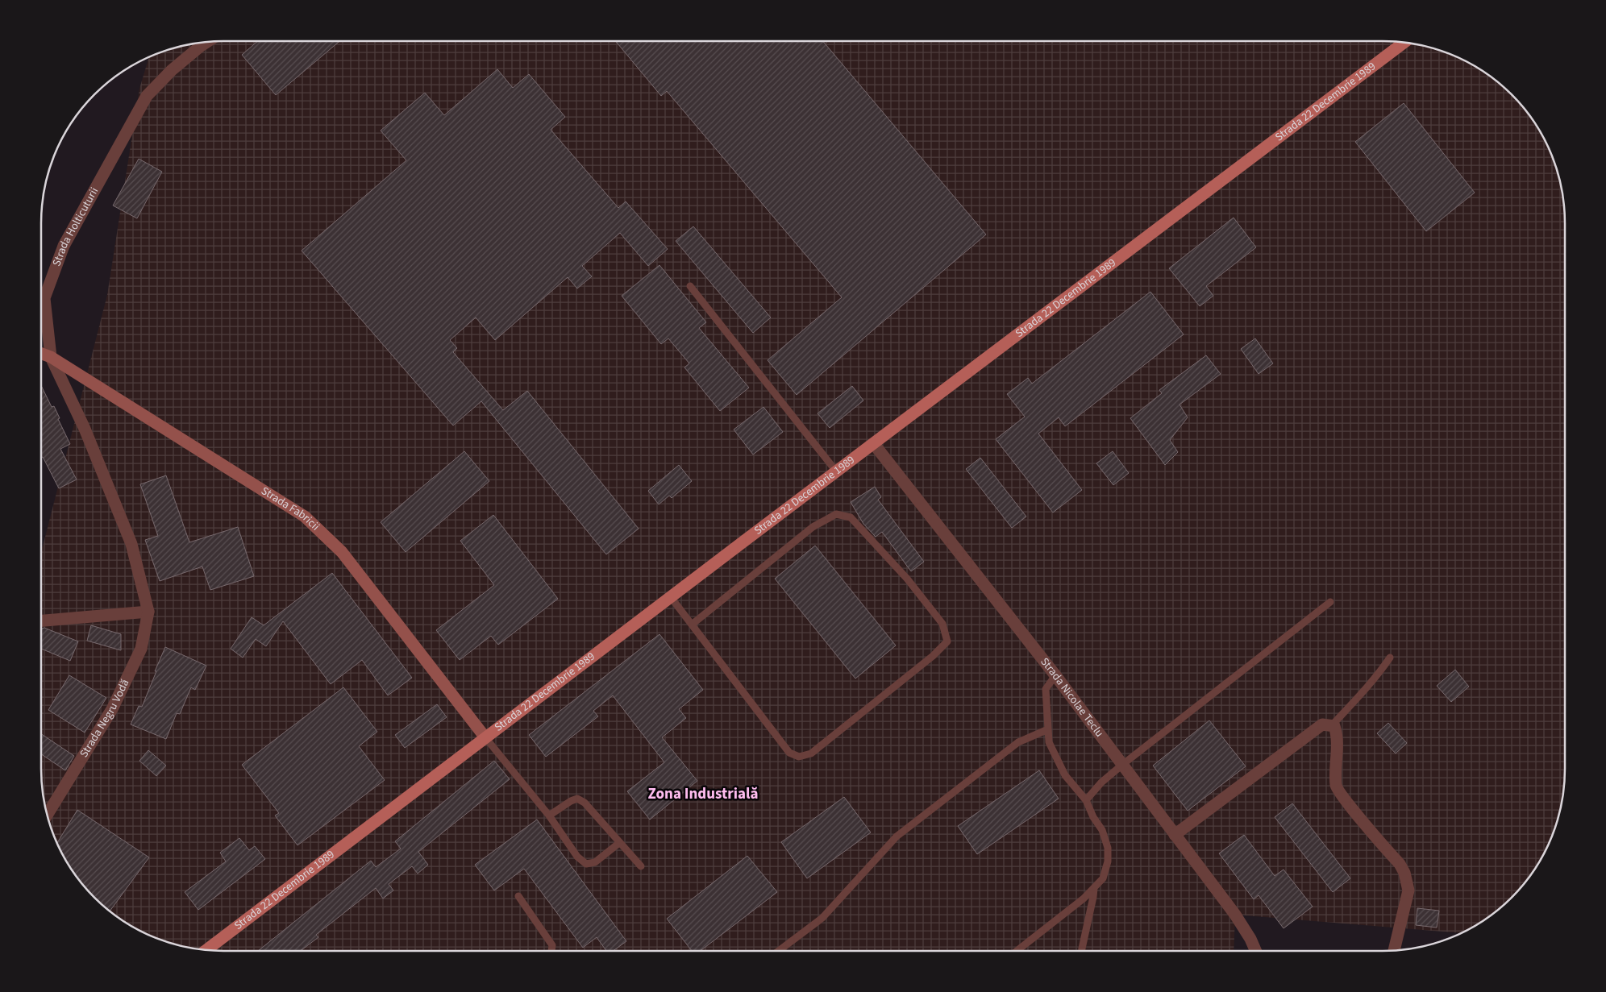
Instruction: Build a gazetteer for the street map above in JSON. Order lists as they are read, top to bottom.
{
  "streets": {
    "main road": ["Strada 22 Decembrie 1989"],
    "street": [
      "Strada Holticuturii",
      "Strada Fabricii",
      "Strada Nicolae Teclu",
      "Strada Negru Vodă"
    ]
  },
  "crossings": [
    ["Strada 22 Decembrie 1989", "Strada Fabricii"],
    ["Strada 22 Decembrie 1989", "Strada Nicolae Teclu"],
    ["Strada Holticuturii", "Strada Fabricii"],
    ["Strada Holticuturii", "Strada Negru Vodă"]
  ],
  "districts": ["Zona Industrială"]
}
